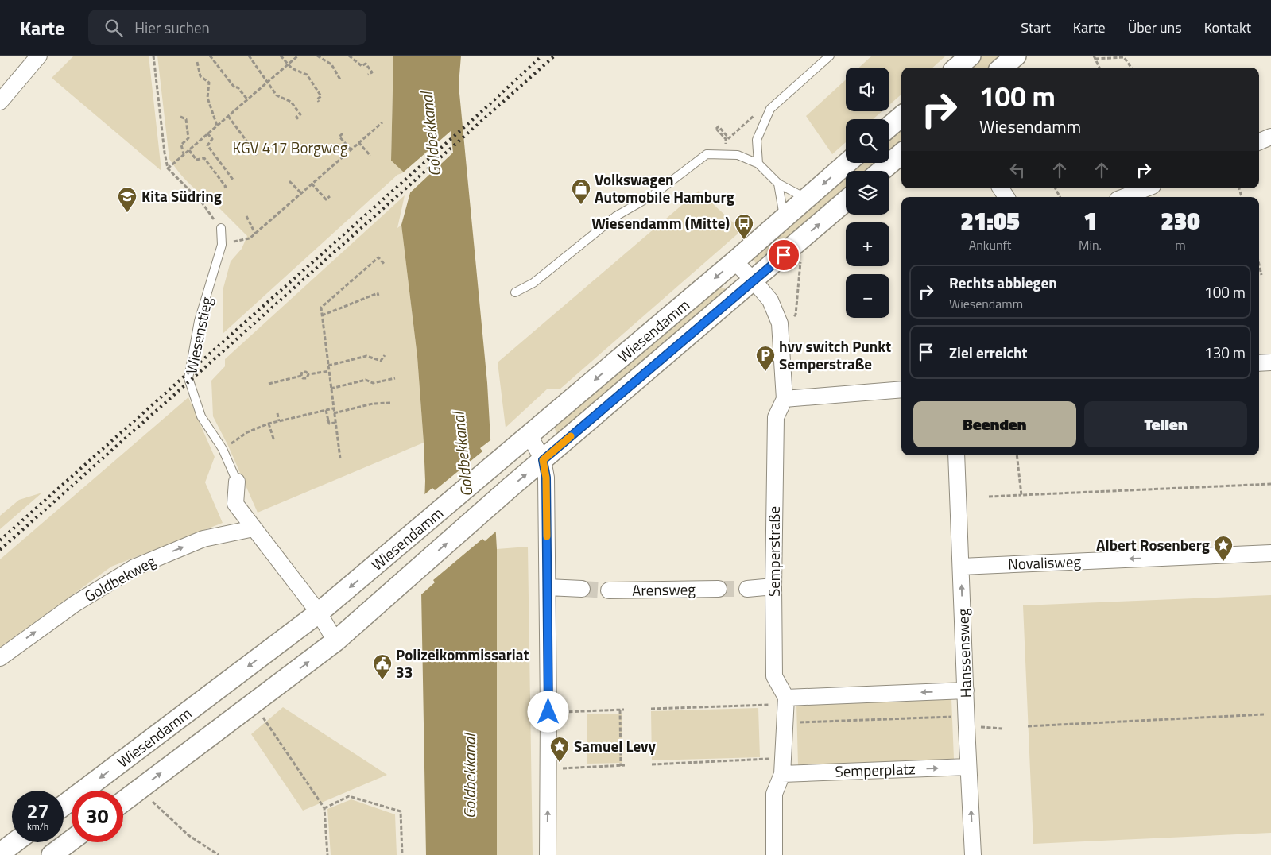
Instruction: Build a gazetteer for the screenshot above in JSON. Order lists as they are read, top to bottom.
{
  "streets": {
    "street": [
      "Wiesendamm",
      "Wiesenstieg",
      "Semperstraße",
      "Novalisweg",
      "Goldbekweg",
      "Arensweg",
      "Hanssensweg",
      "Semperplatz"
    ]
  },
  "crossings": [
    ["Wiesendamm", "Wiesenstieg"],
    ["Wiesendamm", "Semperstraße"],
    ["Wiesenstieg", "Goldbekweg"],
    ["Semperstraße", "Semperplatz"],
    ["Novalisweg", "Hanssensweg"],
    ["Hanssensweg", "Semperplatz"]
  ],
  "one_way": ["Novalisweg", "Goldbekweg", "Hanssensweg"],
  "water": ["Goldbekkanal"],
  "parks": ["KGV 417 Borgweg"],
  "places": {
    "shop": ["Volkswagen Automobile Hamburg"],
    "school or university": ["Kita Südring"],
    "bus stop": ["Wiesendamm (Mitte)"],
    "parking": ["hvv switch Punkt Semperstraße"],
    "place": ["Albert Rosenberg", "Samuel Levy"],
    "public building": ["Polizeikommissariat 33"]
  },
  "page": {
    "header": "Karte",
    "search": "Hier suchen",
    "nav": [
      "Start",
      "Karte",
      "Über uns",
      "Kontakt"
    ],
    "map_buttons": ["+", "−"],
    "turn": ["100 m", "Wiesendamm"],
    "eta": [
      "21:05",
      "Ankunft",
      "1",
      "Min.",
      "230",
      "m"
    ],
    "list": [
      {
        "name": "Rechts abbiegen",
        "note": "Wiesendamm",
        "value": "100 m"
      },
      {
        "name": "Ziel erreicht",
        "value": "130 m"
      }
    ],
    "buttons": ["Beenden", "Teilen"],
    "speed": "27 km/h",
    "limit": "30"
  }
}
